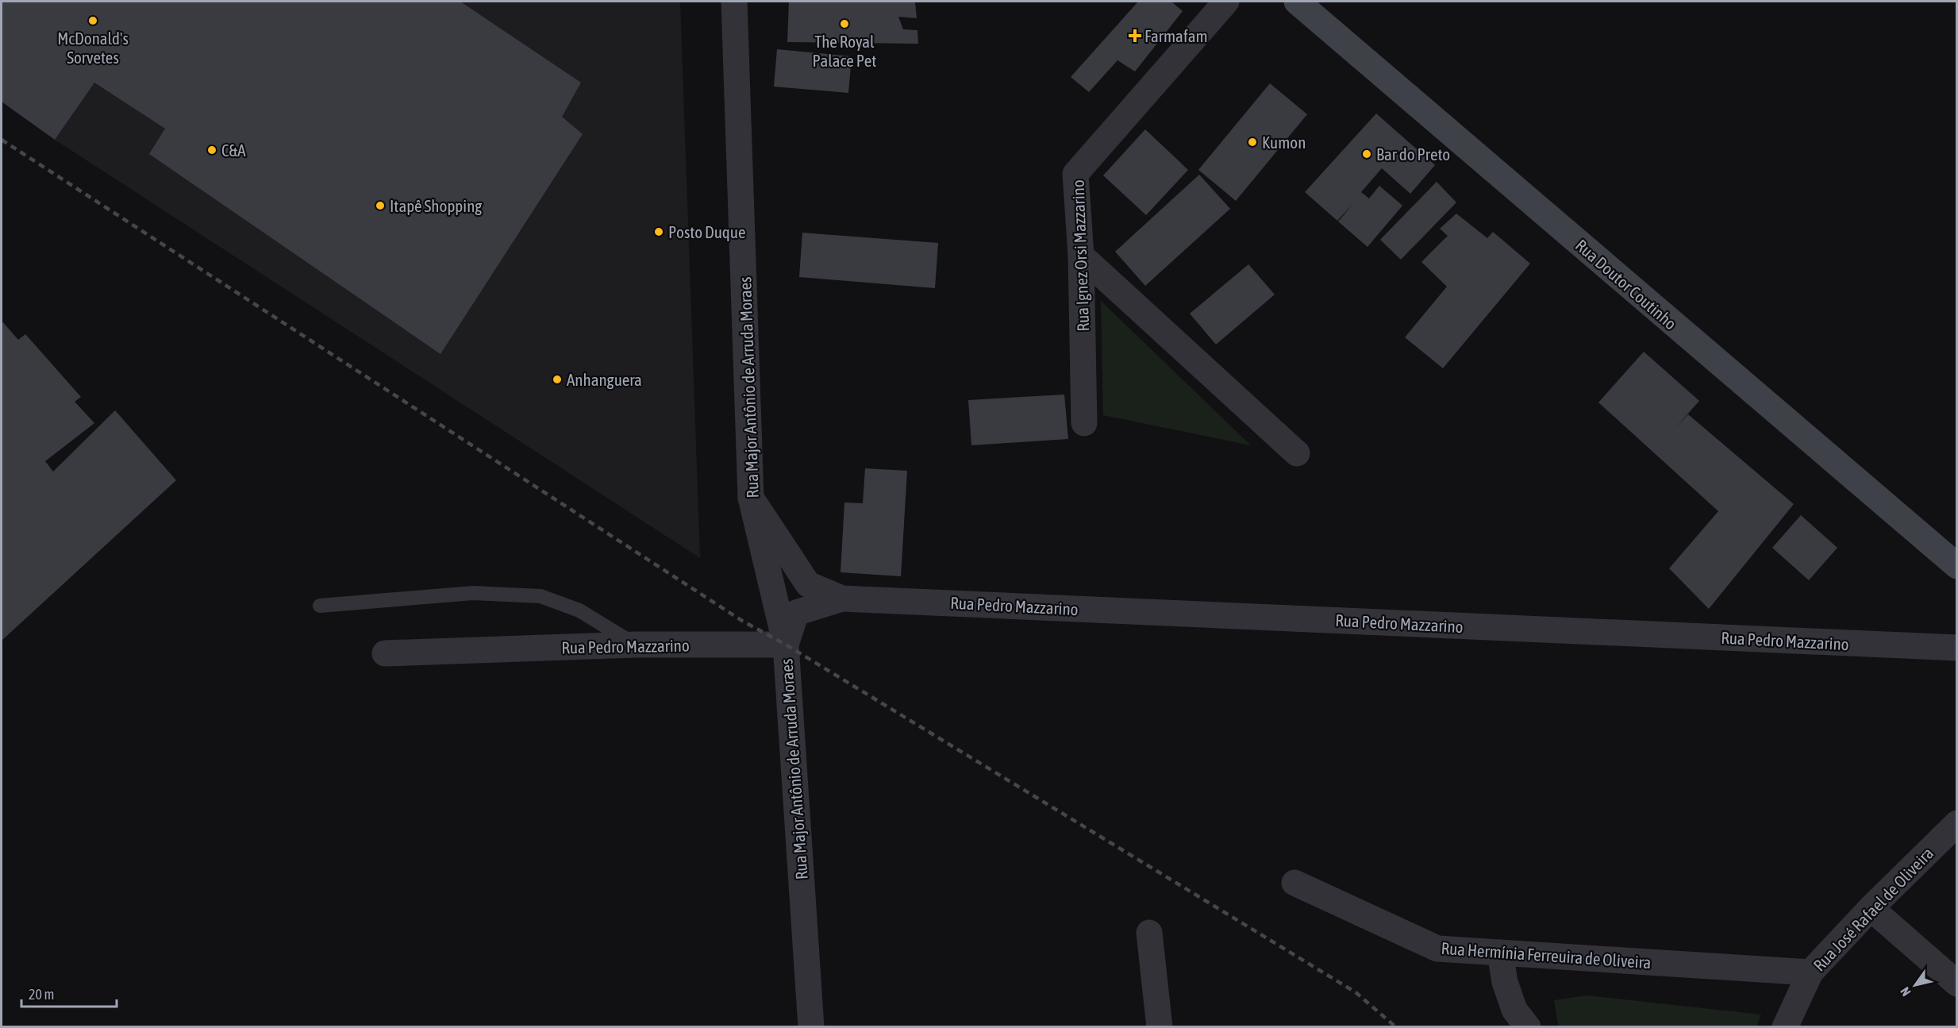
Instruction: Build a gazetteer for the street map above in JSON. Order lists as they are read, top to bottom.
{
  "streets": {
    "main road": ["Rua Doutor Coutinho"],
    "street": [
      "Rua Ignez Orsi Mazzarino",
      "Rua Major Antônio de Arruda Moraes",
      "Rua Pedro Mazzarino",
      "Rua José Rafael de Oliveira",
      "Rua Hermínia Ferreuira de Oliveira"
    ]
  },
  "crossings": [
    ["Rua Major Antônio de Arruda Moraes", "Rua Pedro Mazzarino"],
    ["Rua José Rafael de Oliveira", "Rua Hermínia Ferreuira de Oliveira"]
  ],
  "places": {
    "other": [
      "McDonald's Sorvetes",
      "The Royal Palace Pet",
      "Kumon",
      "C&A",
      "Bar do Preto",
      "Itapê Shopping",
      "Posto Duque",
      "Anhanguera"
    ],
    "health": ["Farmafam"]
  },
  "scale_bar": "20 m",
  "north": "bottom left"
}
